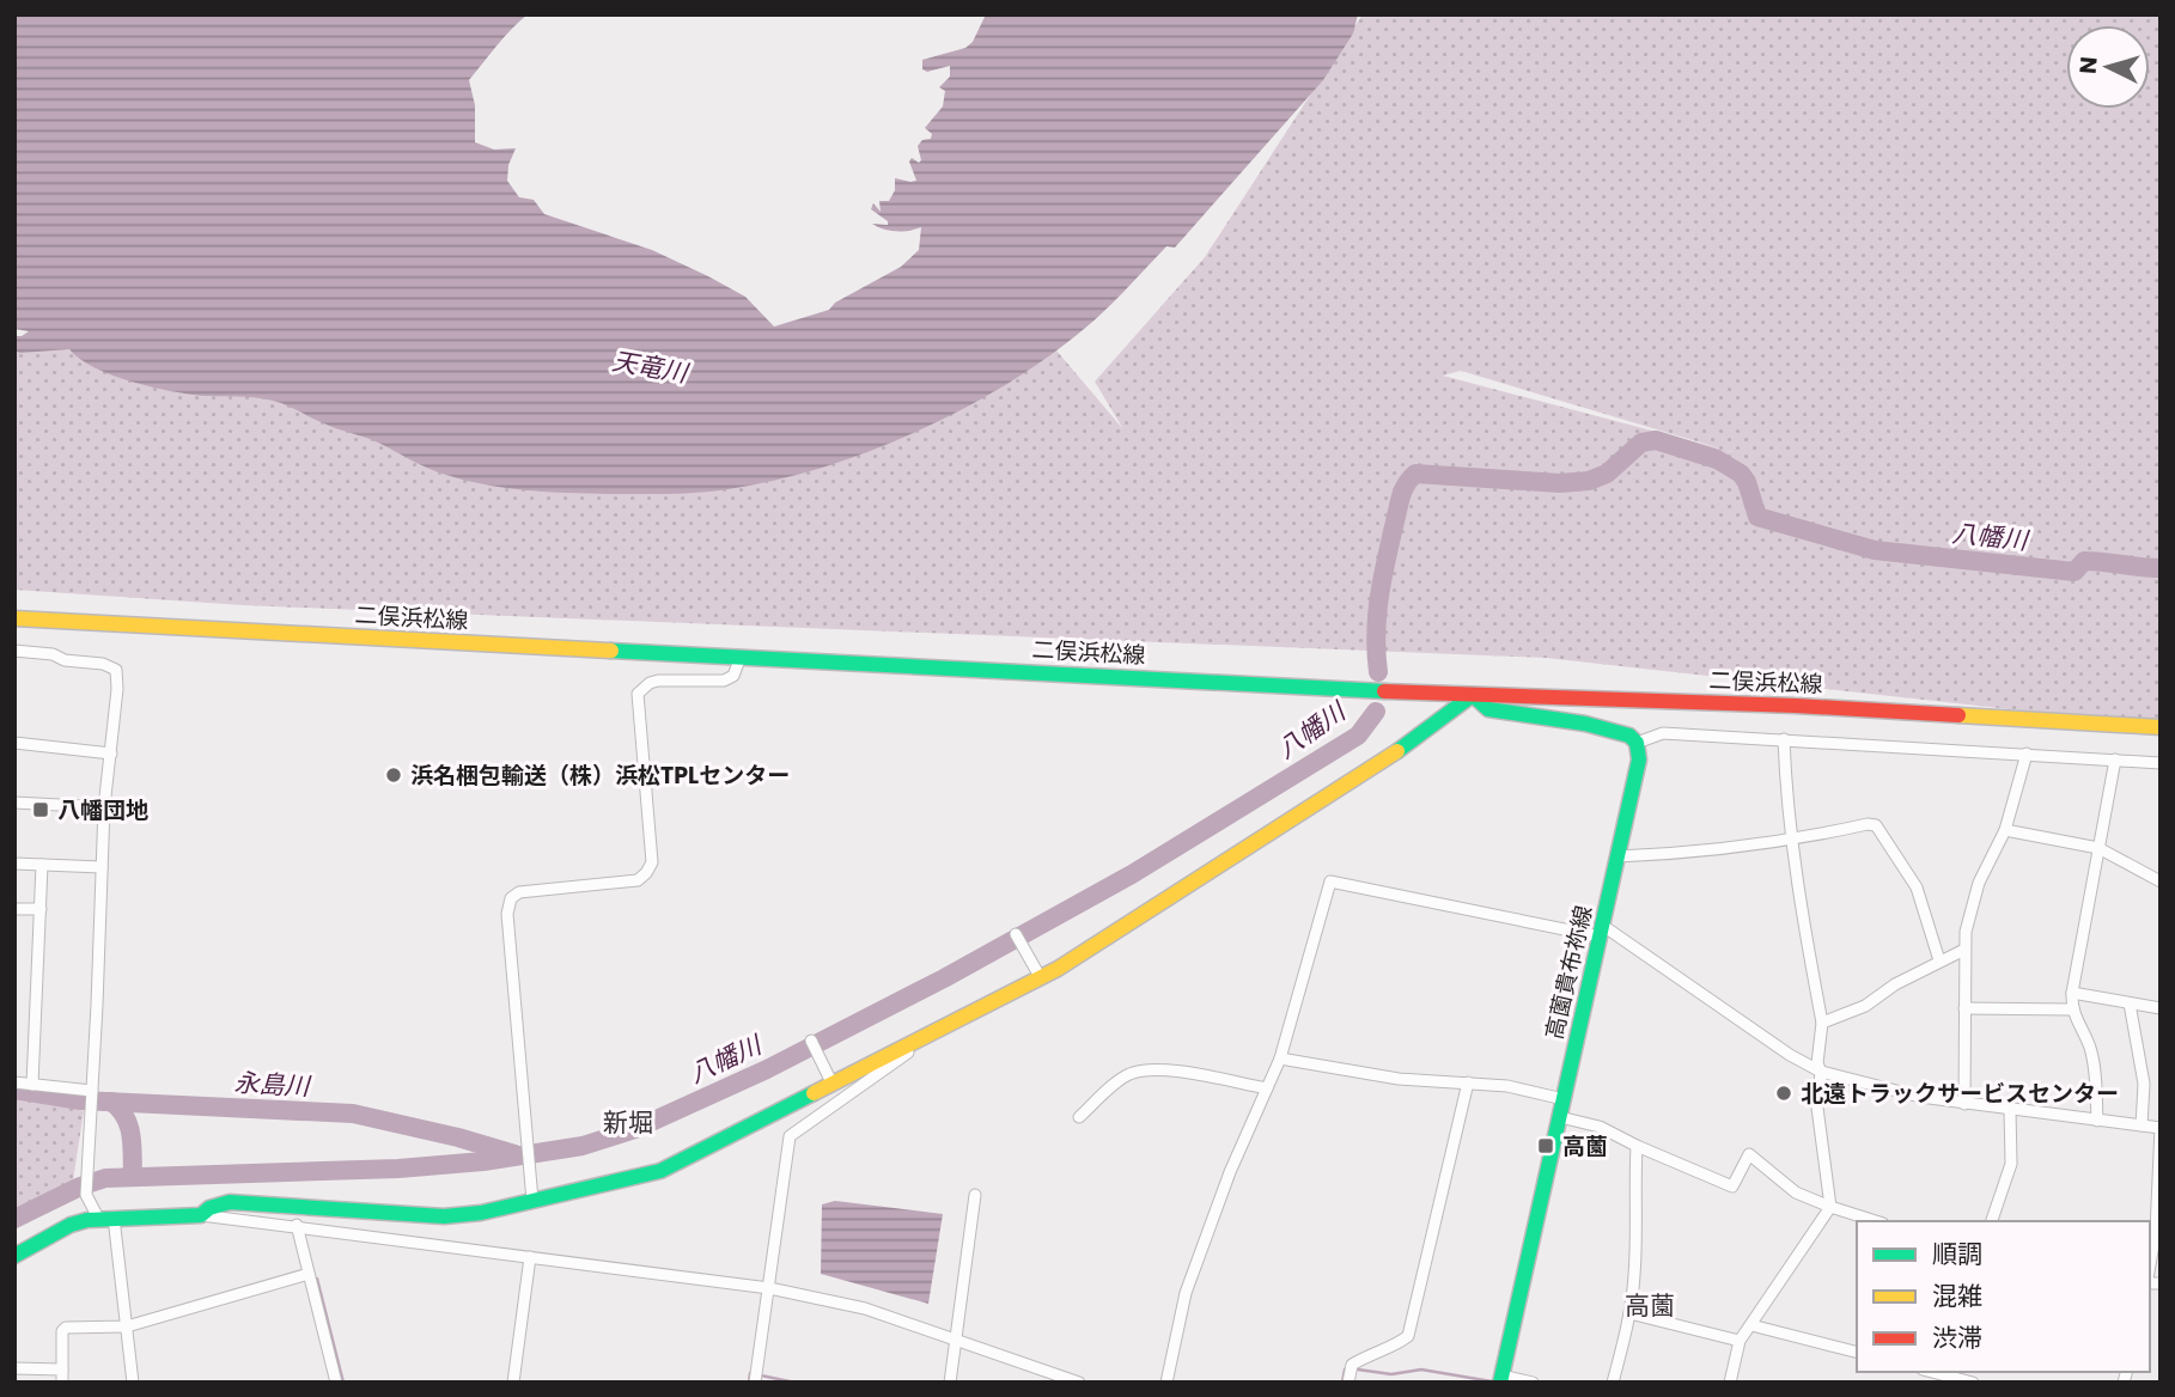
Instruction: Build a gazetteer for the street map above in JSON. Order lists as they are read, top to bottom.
{
  "streets": {
    "main road": ["二俣浜松線", "高薗貴布祢線"]
  },
  "districts": ["新堀", "高薗"],
  "water": ["天竜川", "八幡川", "永島川"],
  "places": {
    "other": ["浜名梱包輸送（株）浜松TPLセンター", "北遠トラックサービスセンター"],
    "transit": ["八幡団地", "高薗"]
  },
  "legend": ["順調", "混雑", "渋滞"],
  "north": "left"
}
